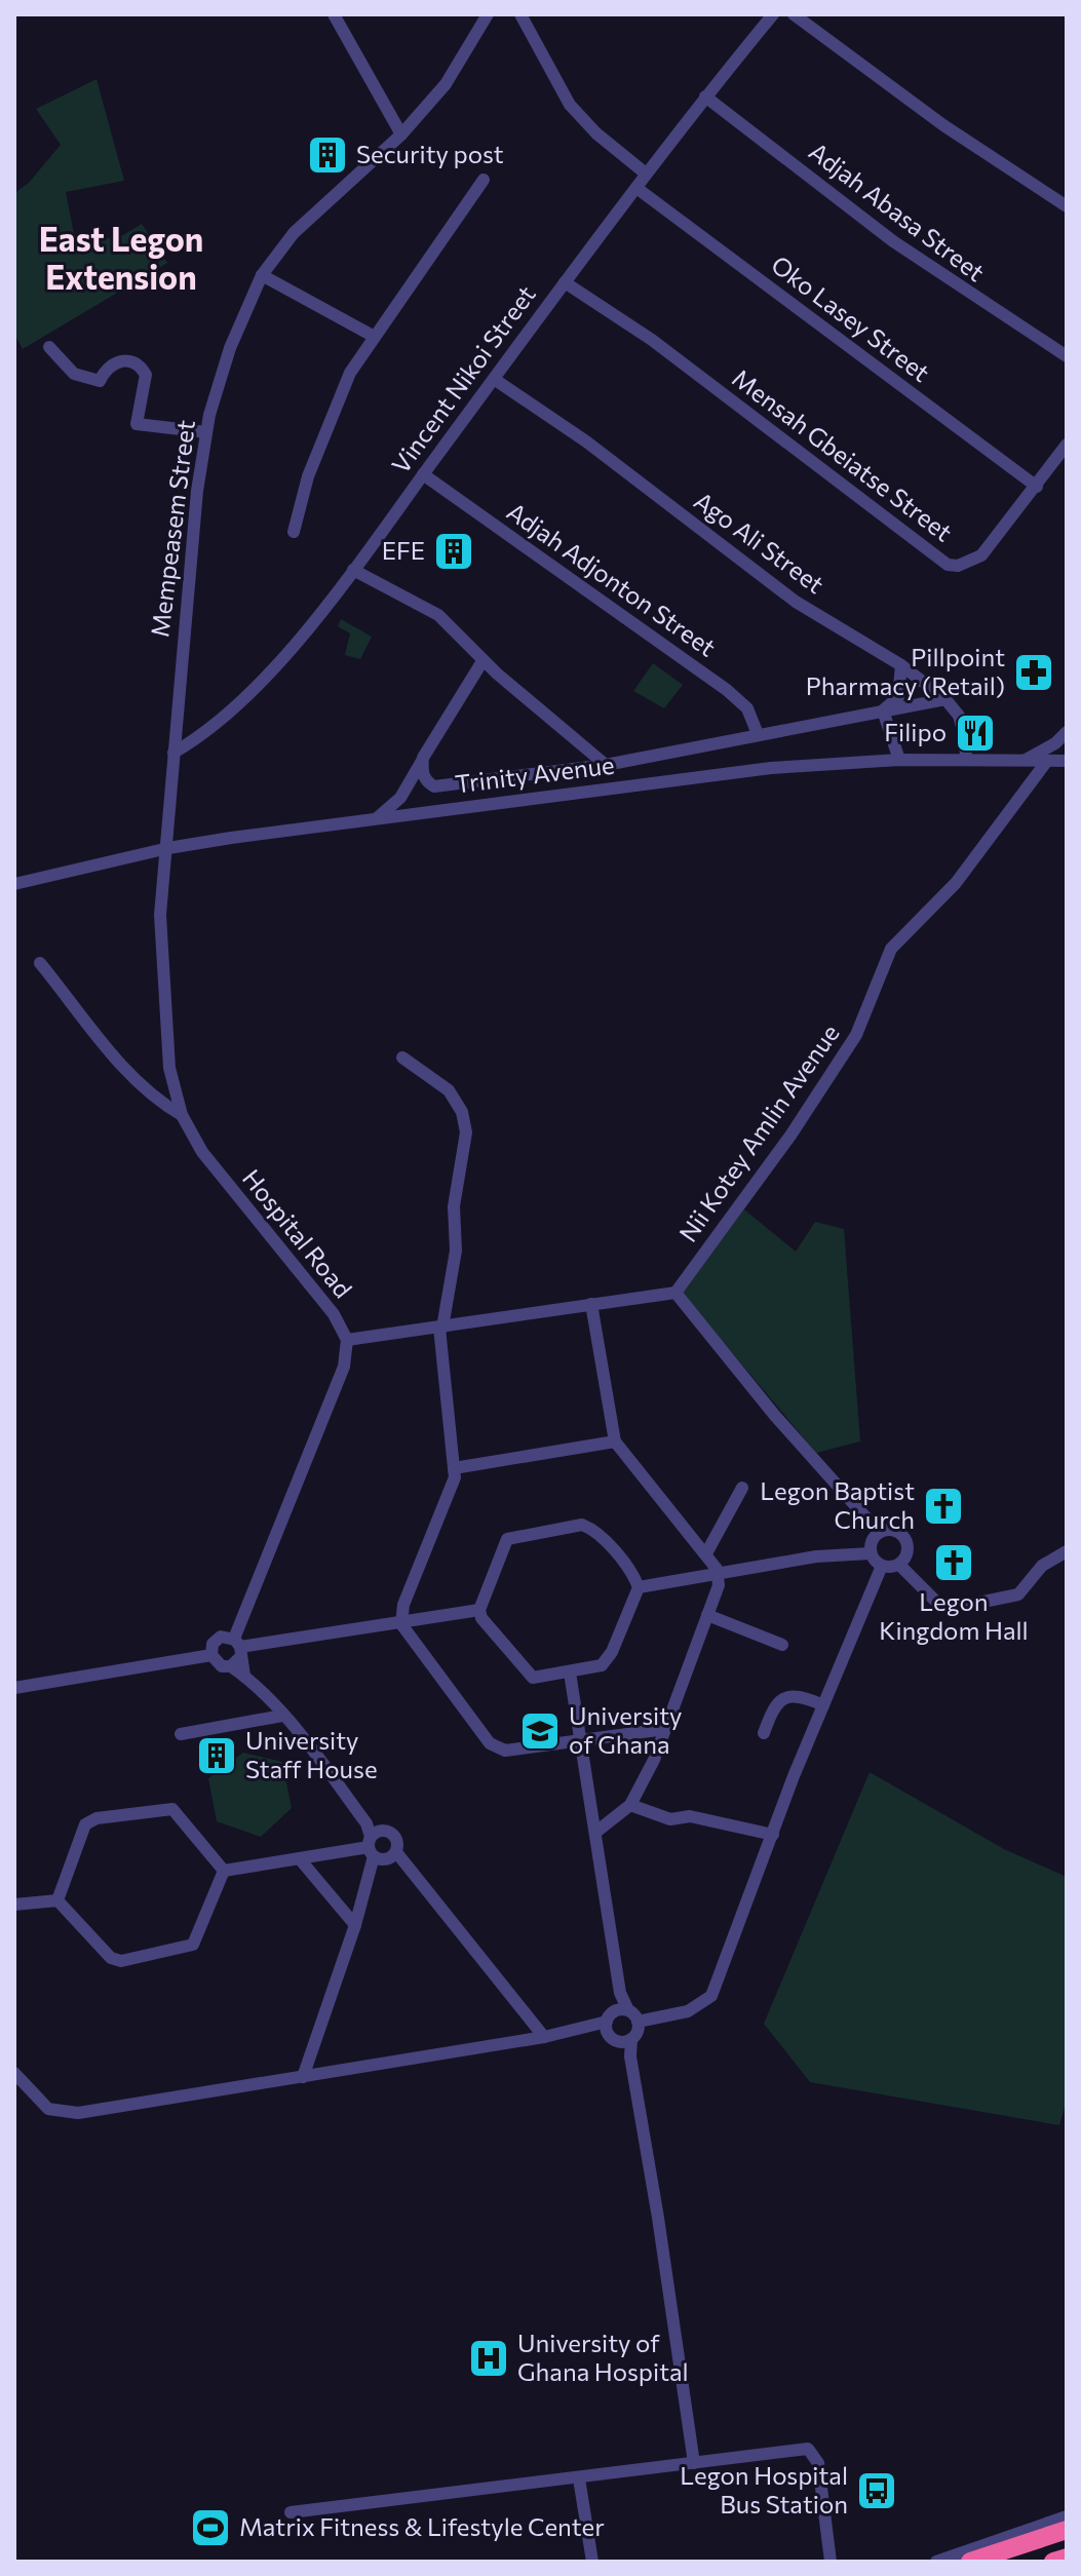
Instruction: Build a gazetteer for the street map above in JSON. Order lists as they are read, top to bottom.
{
  "streets": {
    "street": [
      "Adjah Abasa Street",
      "Oko Lasey Street",
      "Vincent Nikoi Street",
      "Mensah Gbeiatse Street",
      "Mempeasem Street",
      "Ago Ali Street",
      "Adjah Adjonton Street",
      "Trinity Avenue",
      "Nii Kotey Amlin Avenue",
      "Hospital Road"
    ]
  },
  "crossings": [
    ["Adjah Abasa Street", "Vincent Nikoi Street"],
    ["Oko Lasey Street", "Vincent Nikoi Street"],
    ["Oko Lasey Street", "Mensah Gbeiatse Street"],
    ["Vincent Nikoi Street", "Mensah Gbeiatse Street"],
    ["Vincent Nikoi Street", "Mempeasem Street"],
    ["Vincent Nikoi Street", "Ago Ali Street"],
    ["Vincent Nikoi Street", "Adjah Adjonton Street"],
    ["Mempeasem Street", "Trinity Avenue"],
    ["Mempeasem Street", "Hospital Road"],
    ["Ago Ali Street", "Trinity Avenue"],
    ["Trinity Avenue", "Nii Kotey Amlin Avenue"],
    ["Trinity Avenue", "Hospital Road"]
  ],
  "districts": ["East Legon Extension"],
  "places": {
    "building": ["Security post", "EFE", "University Staff House"],
    "pharmacy": ["Pillpoint Pharmacy (Retail)"],
    "restaurant": ["Filipo"],
    "church": ["Legon Baptist Church", "Legon Kingdom Hall"],
    "school or university": ["University of Ghana"],
    "hospital": ["University of Ghana Hospital"],
    "bus stop": ["Legon Hospital Bus Station"],
    "sports": ["Matrix Fitness & Lifestyle Center"]
  }
}
